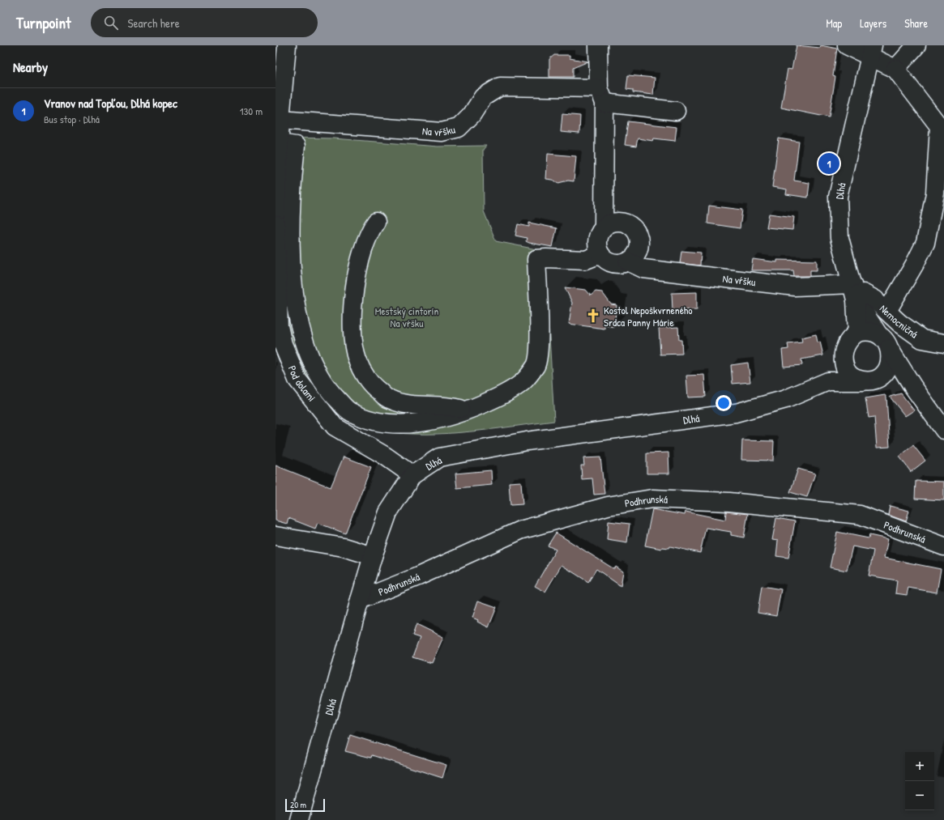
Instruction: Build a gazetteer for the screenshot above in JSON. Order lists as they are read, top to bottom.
{
  "streets": {
    "street": [
      "Na vŕšku",
      "Dlhá",
      "Nemocničná",
      "Pod dolami",
      "Podhrunská"
    ]
  },
  "crossings": [
    ["Na vŕšku", "Dlhá"],
    ["Na vŕšku", "Nemocničná"],
    ["Dlhá", "Nemocničná"],
    ["Dlhá", "Pod dolami"],
    ["Dlhá", "Podhrunská"]
  ],
  "parks": ["Mestský cintorín Na vŕšku"],
  "places": {
    "church": ["Kostol Nepoškvrneného Srdca Panny Márie"]
  },
  "scale_bar": "20 m",
  "page": {
    "header": "Turnpoint",
    "search": "Search here",
    "nav": ["Map", "Layers", "Share"],
    "heading": "Nearby",
    "list": [
      {
        "mark": "1",
        "name": "Vranov nad Topľou, Dlhá kopec",
        "note": "Bus stop · Dlhá",
        "value": "130 m"
      }
    ],
    "pins": "1",
    "map_buttons": ["+", "−"],
    "scale": "20 m"
  }
}
